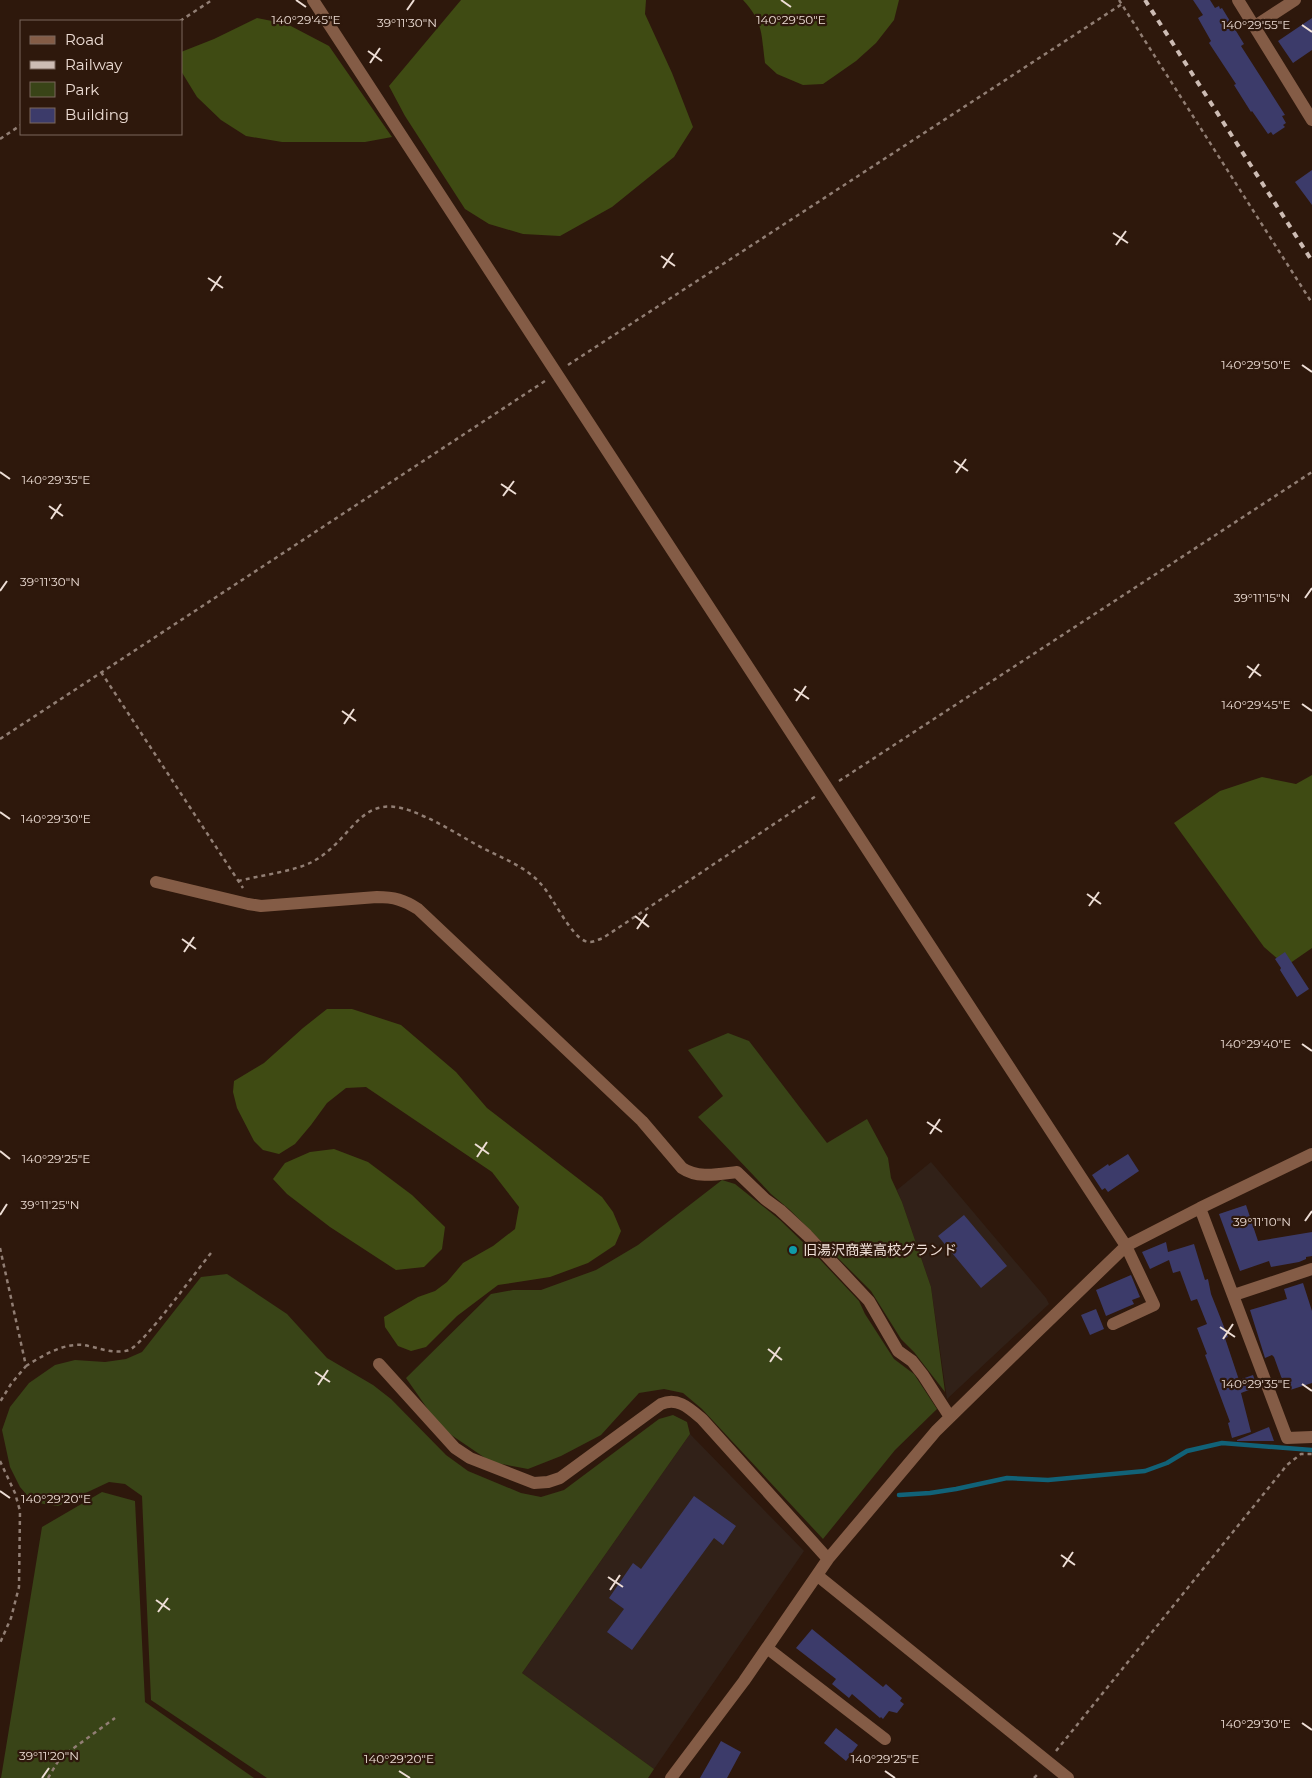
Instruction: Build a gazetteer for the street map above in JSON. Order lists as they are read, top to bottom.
{
  "places": ["旧湯沢商業高校グランド"],
  "legend": [
    "Road",
    "Railway",
    "Park",
    "Building"
  ],
  "coordinates": [
    "140°29'45\"E",
    "140°29'50\"E",
    "39°11'30\"N",
    "140°29'55\"E",
    "140°29'35\"E",
    "39°11'15\"N",
    "140°29'30\"E",
    "140°29'40\"E",
    "140°29'25\"E",
    "39°11'25\"N",
    "39°11'10\"N",
    "140°29'20\"E",
    "39°11'20\"N"
  ]
}
